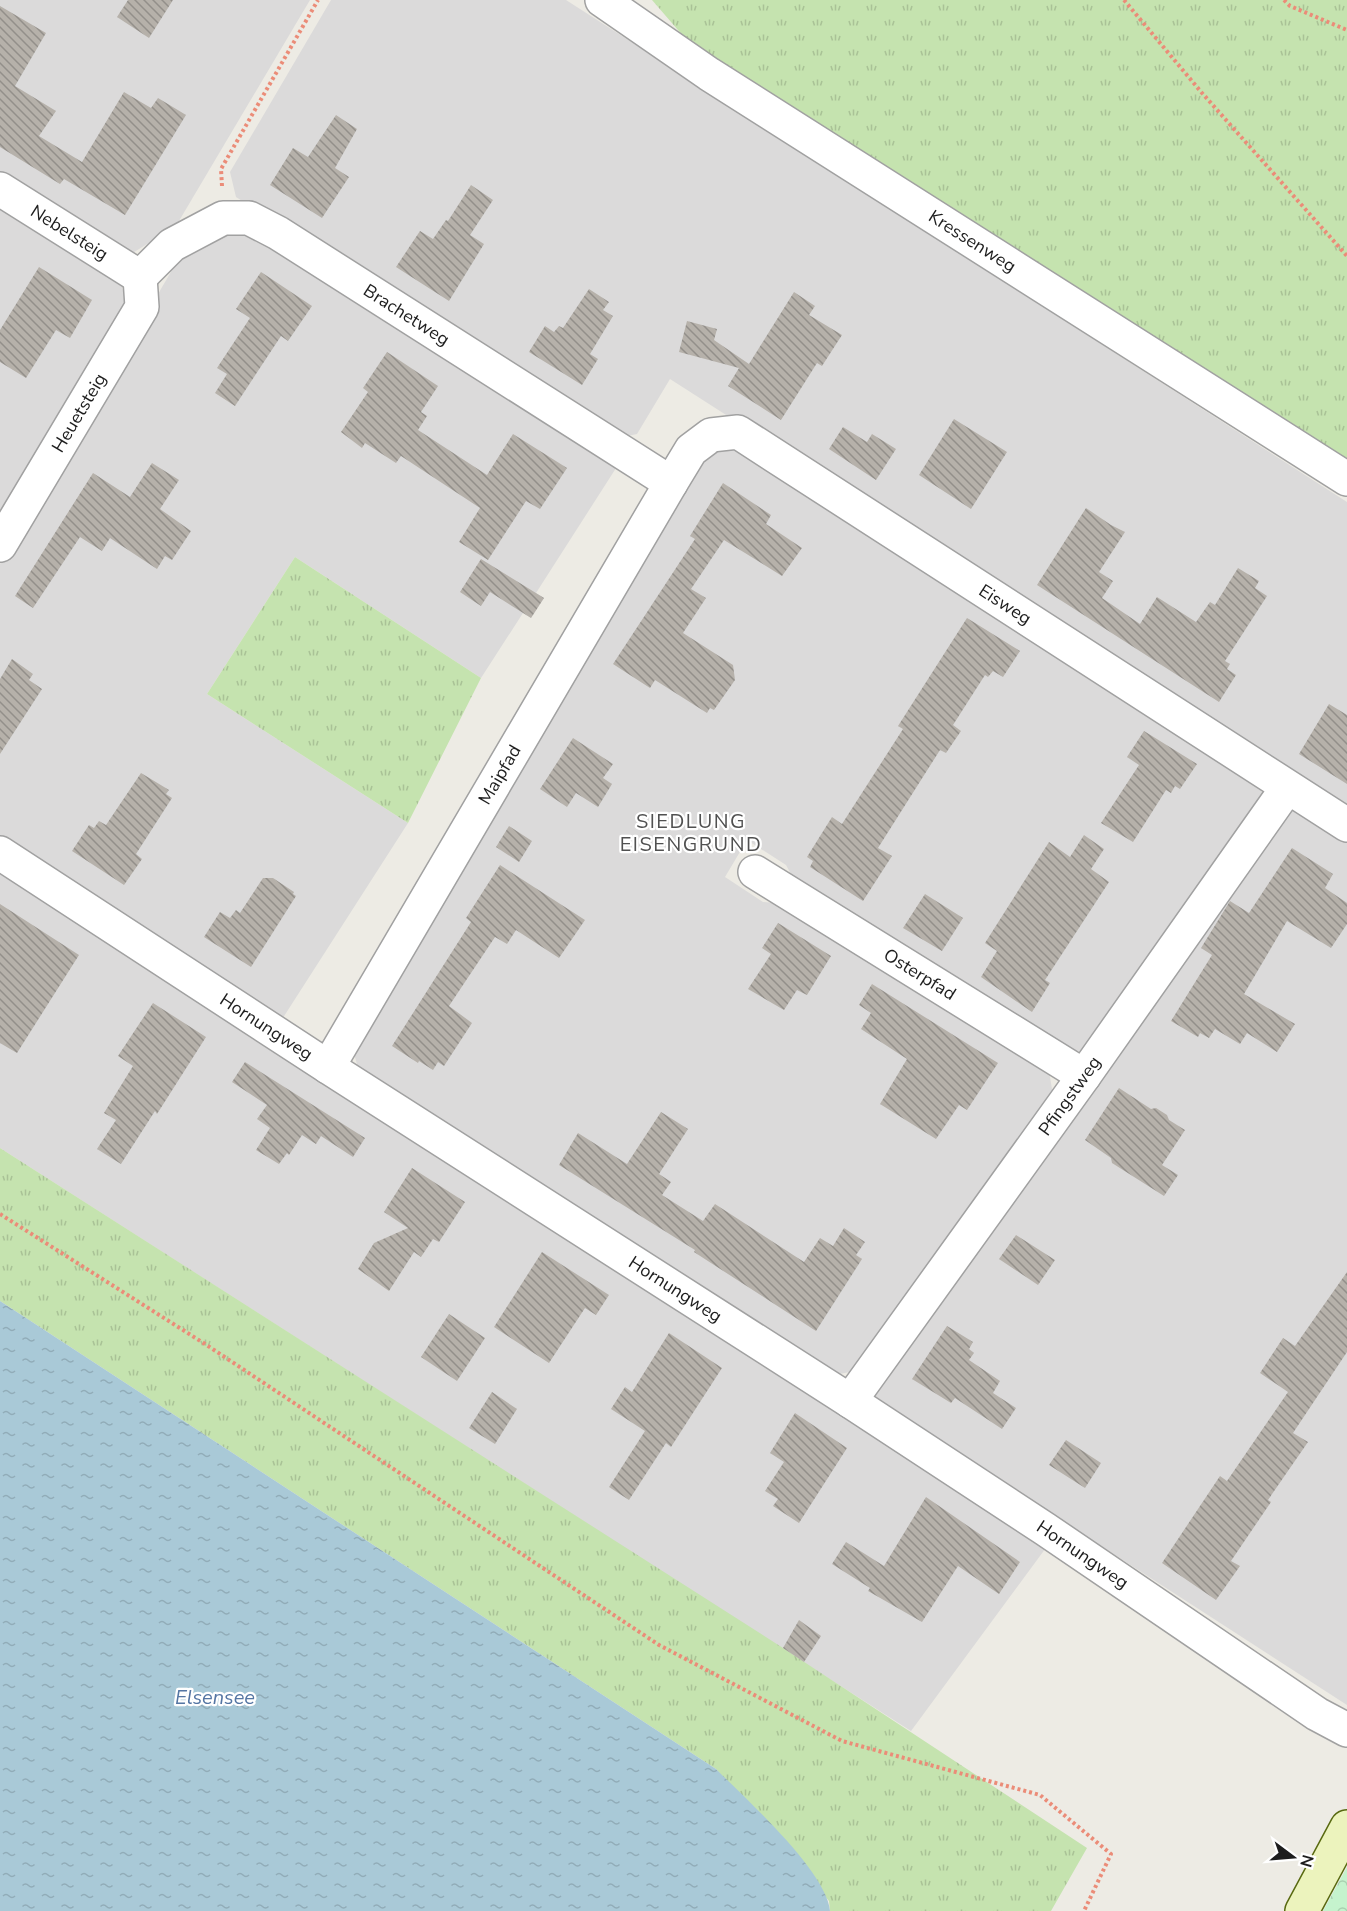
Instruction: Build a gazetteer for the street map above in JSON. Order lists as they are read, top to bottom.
{
  "streets": {
    "street": [
      "Nebelsteig",
      "Kressenweg",
      "Brachetweg",
      "Heuetsteig",
      "Eisweg",
      "Maipfad",
      "Osterpfad",
      "Hornungweg",
      "Pfingstweg"
    ]
  },
  "crossings": [
    ["Nebelsteig", "Heuetsteig"],
    ["Brachetweg", "Eisweg"],
    ["Brachetweg", "Maipfad"],
    ["Eisweg", "Maipfad"],
    ["Eisweg", "Pfingstweg"],
    ["Maipfad", "Hornungweg"],
    ["Osterpfad", "Pfingstweg"],
    ["Hornungweg", "Pfingstweg"]
  ],
  "districts": ["SIEDLUNG EISENGRUND"],
  "water": ["Elsensee"],
  "north": "right"
}
